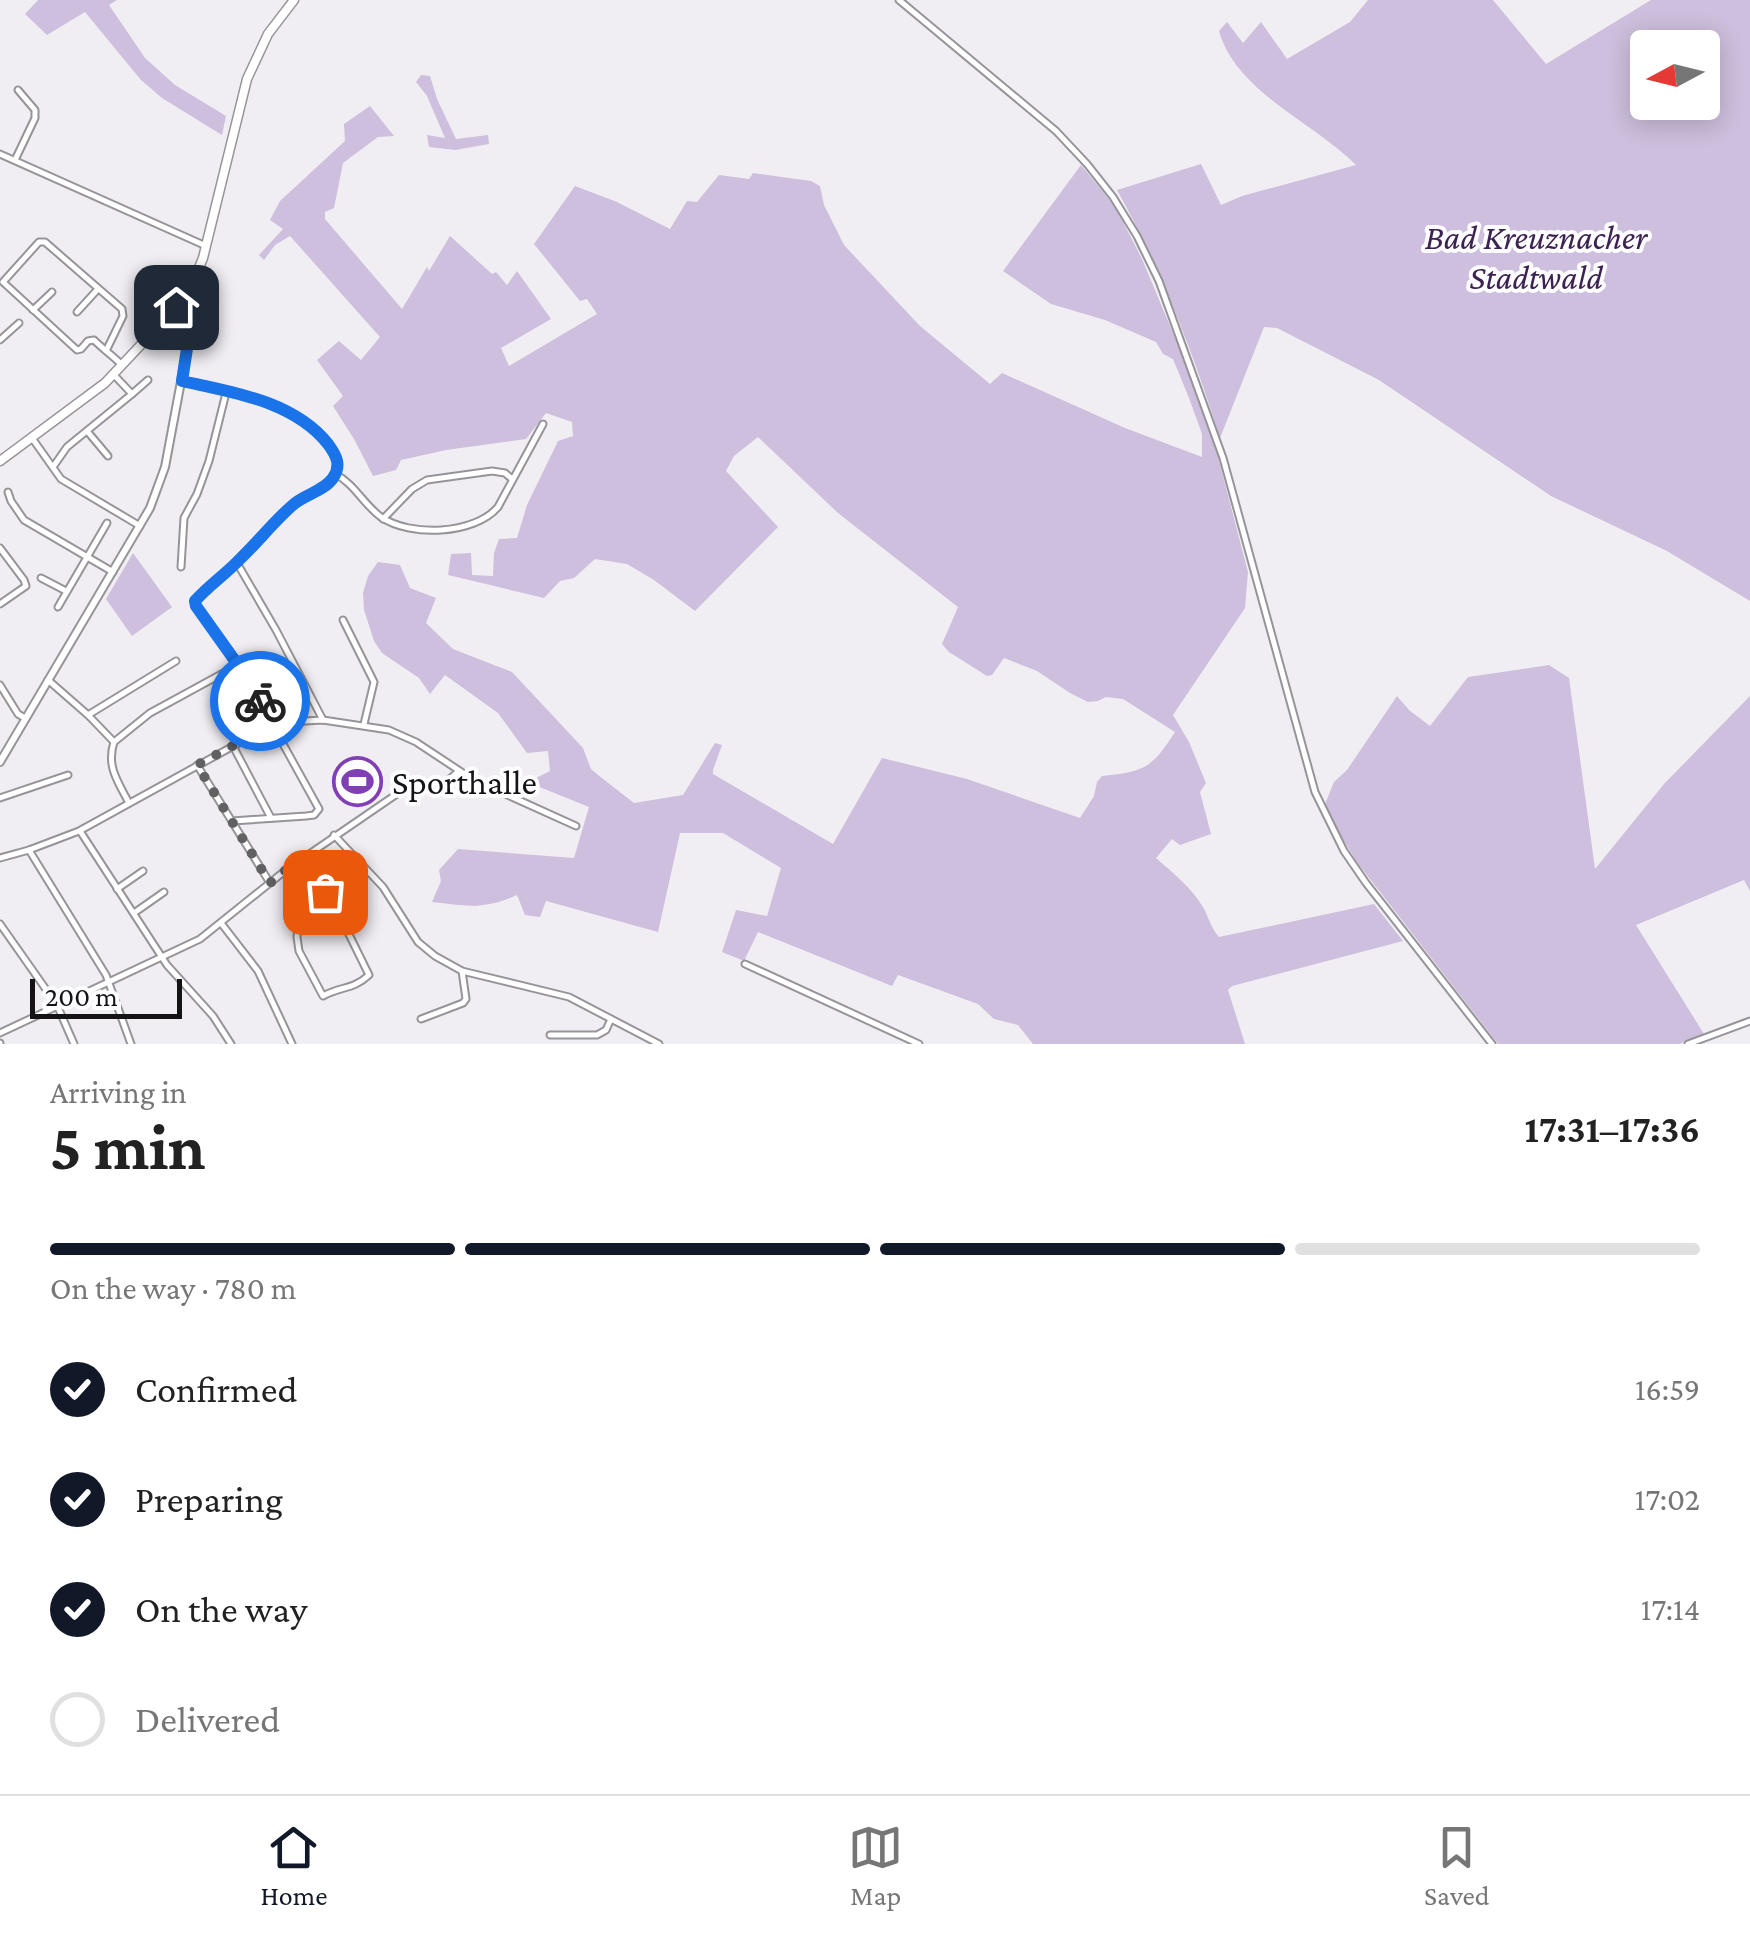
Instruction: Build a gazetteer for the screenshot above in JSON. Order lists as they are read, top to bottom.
{
  "parks": ["Bad Kreuznacher Stadtwald"],
  "places": {
    "sports": ["Sporthalle"]
  },
  "scale_bar": "200 m",
  "north": "left",
  "page": {
    "scale": "200 m",
    "heading": ["5 min", "Arriving in", "17:31–17:36"],
    "bar": "On the way · 780 m",
    "list": [
      ["Confirmed", "16:59"],
      ["Preparing", "17:02"],
      ["On the way", "17:14"],
      "Delivered"
    ],
    "tabs": ["Home", "Map", "Saved"]
  }
}
